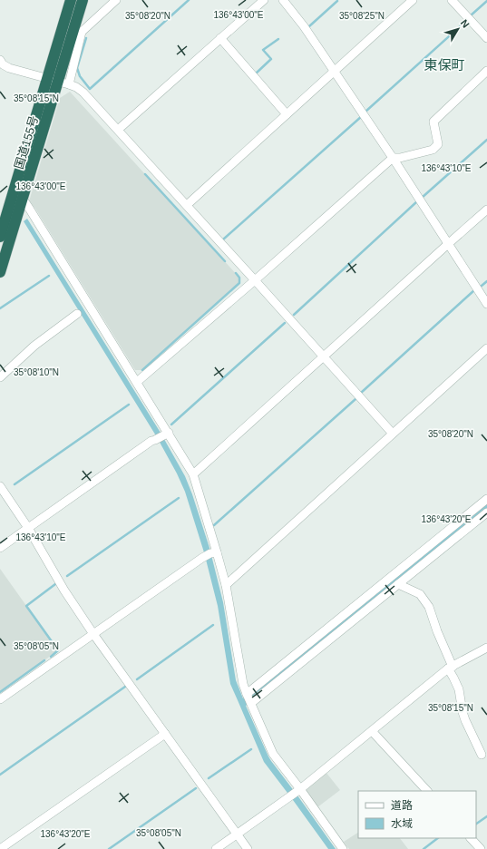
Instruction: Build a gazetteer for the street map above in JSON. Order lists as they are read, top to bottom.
{
  "streets": {
    "highway": ["国道155号"]
  },
  "districts": ["東保町"],
  "legend": ["道路", "水域"],
  "north": "top right",
  "coordinates": [
    "136°43'00\"E",
    "35°08'25\"N",
    "35°08'20\"N",
    "35°08'15\"N",
    "136°43'10\"E",
    "35°08'10\"N",
    "136°43'20\"E",
    "35°08'05\"N"
  ]
}
